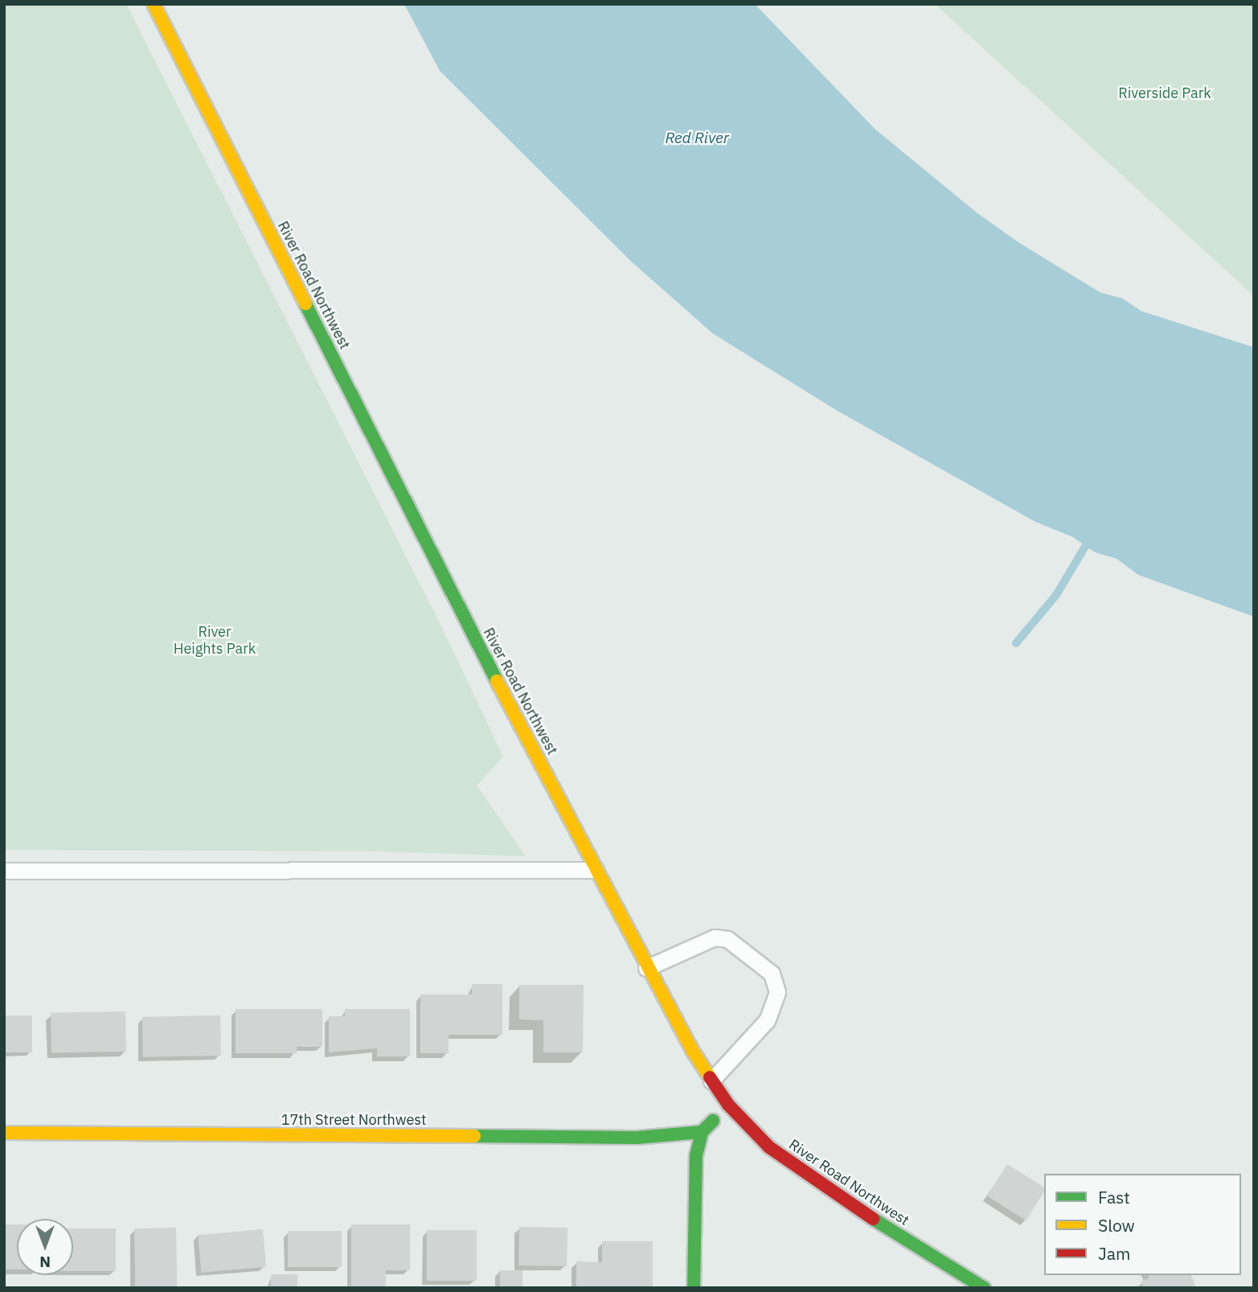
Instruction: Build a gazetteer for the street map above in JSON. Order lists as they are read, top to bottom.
{
  "streets": {
    "street": ["River Road Northwest", "17th Street Northwest"]
  },
  "water": ["Red River"],
  "parks": ["Riverside Park", "River Heights Park"],
  "legend": ["Fast", "Slow", "Jam"],
  "north": "bottom"
}
